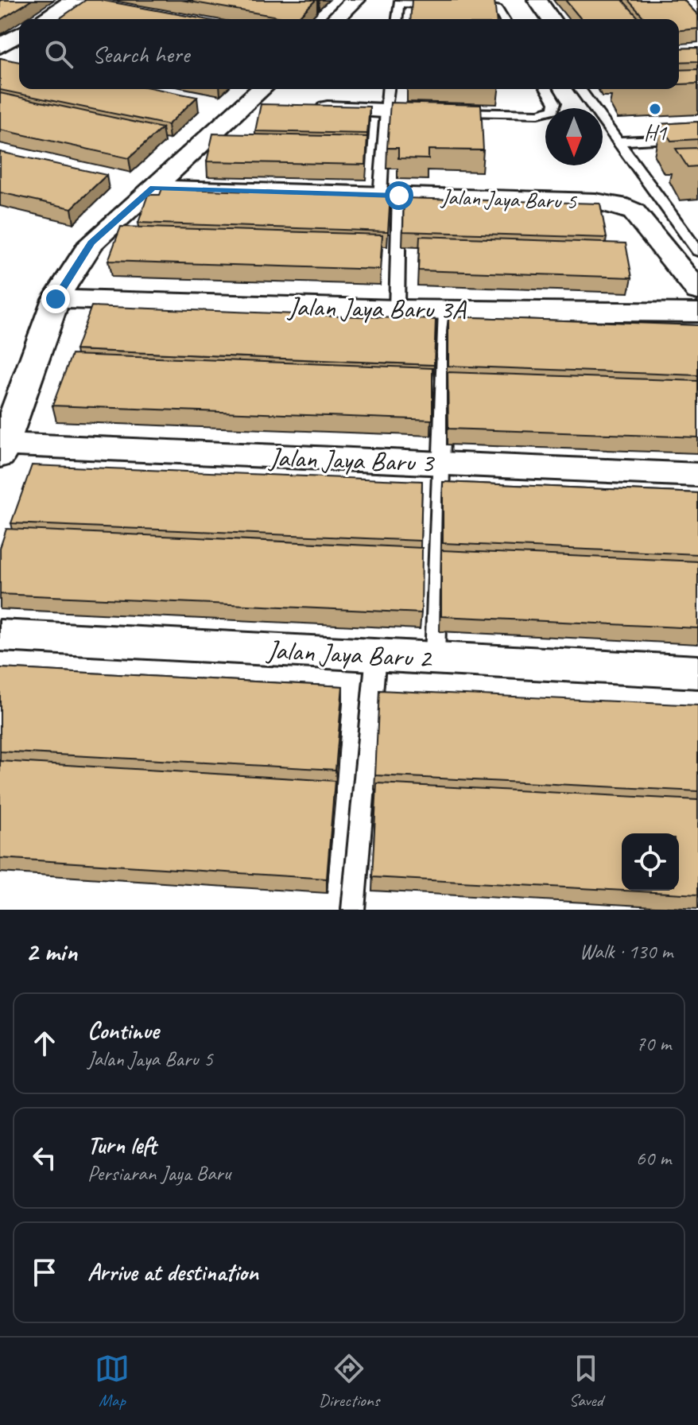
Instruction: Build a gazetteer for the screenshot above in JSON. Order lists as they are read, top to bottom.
{
  "streets": {
    "street": [
      "Jalan Jaya Baru 5",
      "Jalan Jaya Baru 3A",
      "Jalan Jaya Baru 3",
      "Jalan Jaya Baru 2"
    ]
  },
  "places": ["H1"],
  "north": "bottom",
  "page": {
    "search": "Search here",
    "heading": ["2 min", "Walk · 130 m"],
    "list": [
      ["Continue", "Jalan Jaya Baru 5", "70 m"],
      ["Turn left", "Persiaran Jaya Baru", "60 m"],
      "Arrive at destination"
    ],
    "nav": ["Map", "Directions", "Saved"]
  }
}
